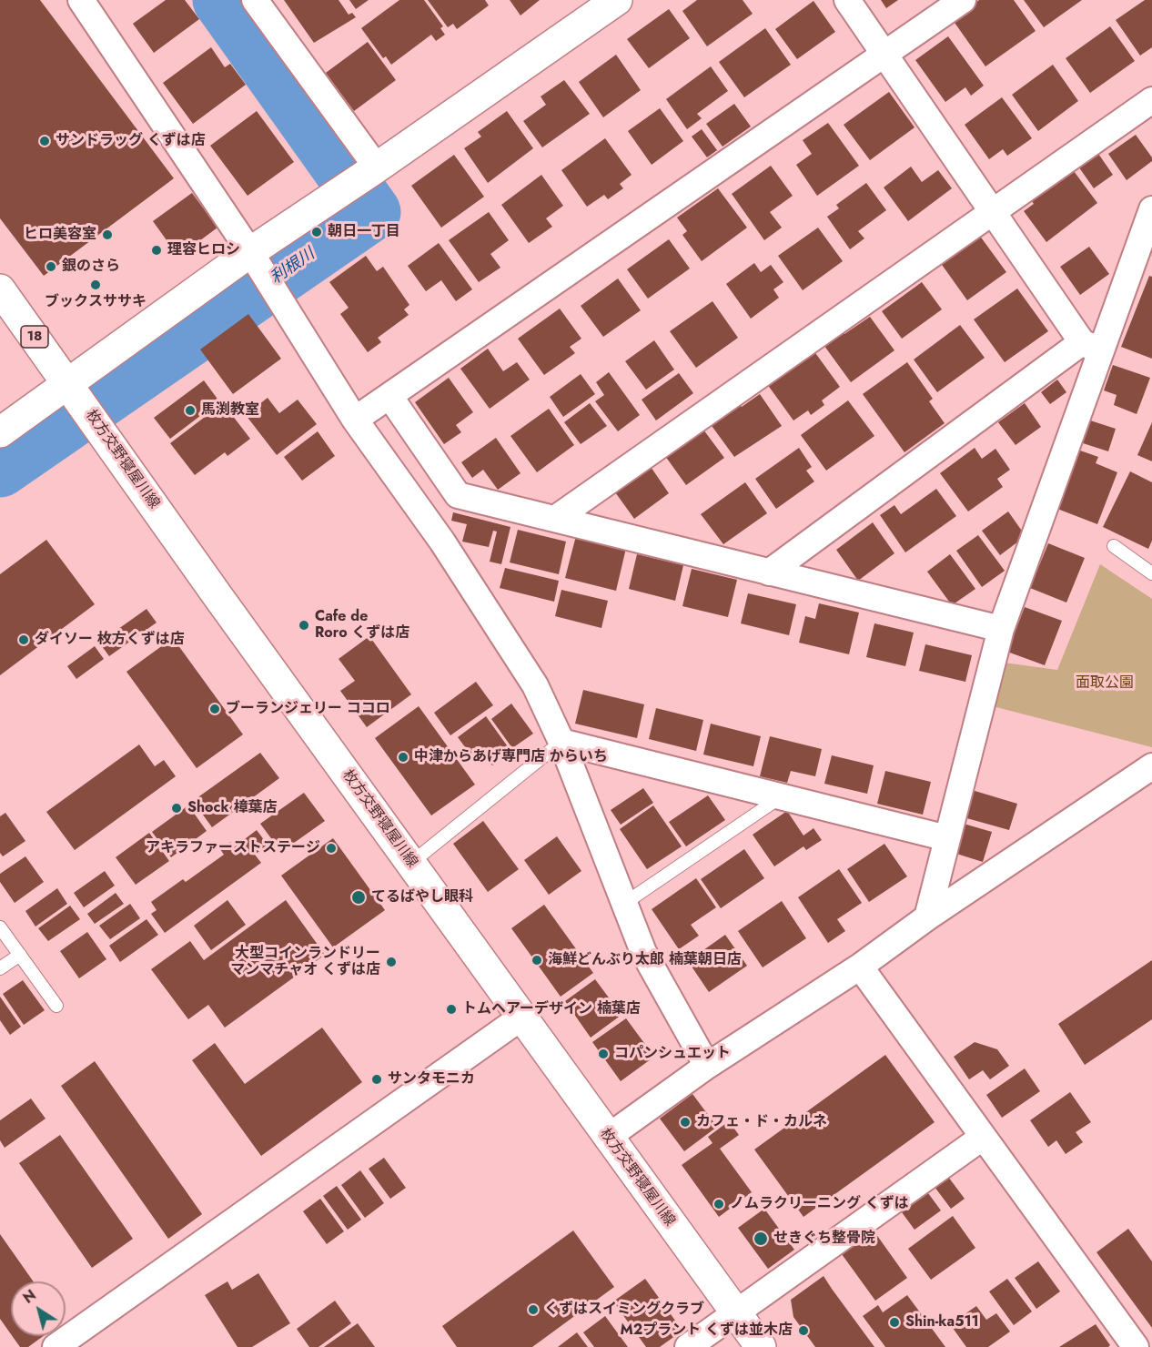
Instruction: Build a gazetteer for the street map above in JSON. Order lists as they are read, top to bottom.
{
  "streets": {
    "main road": ["18", "枚方交野寝屋川線"]
  },
  "water": ["利根川"],
  "parks": ["面取公園"],
  "places": [
    "サンドラッグ くずは店",
    "朝日一丁目",
    "ヒロ美容室",
    "理容ヒロシ",
    "銀のさら",
    "ブックスササキ",
    "馬渕教室",
    "Cafe de Roro くずは店",
    "ダイソー 枚方くずは店",
    "ブーランジェリー ココロ",
    "中津からあげ専門店 からいち",
    "Shock 樟葉店",
    "アキラファーストステージ",
    "てるばやし眼科",
    "海鮮どんぶり太郎 楠葉朝日店",
    "大型コインランドリー マンマチャオ くずは店",
    "トムヘアーデザイン 楠葉店",
    "コパンシュエット",
    "サンタモニカ",
    "カフェ・ド・カルネ",
    "ノムラクリーニング くずは",
    "せきぐち整骨院",
    "くずはスイミングクラブ",
    "Shin-ka511",
    "M2プラント くずは並木店"
  ],
  "north": "top left"
}
